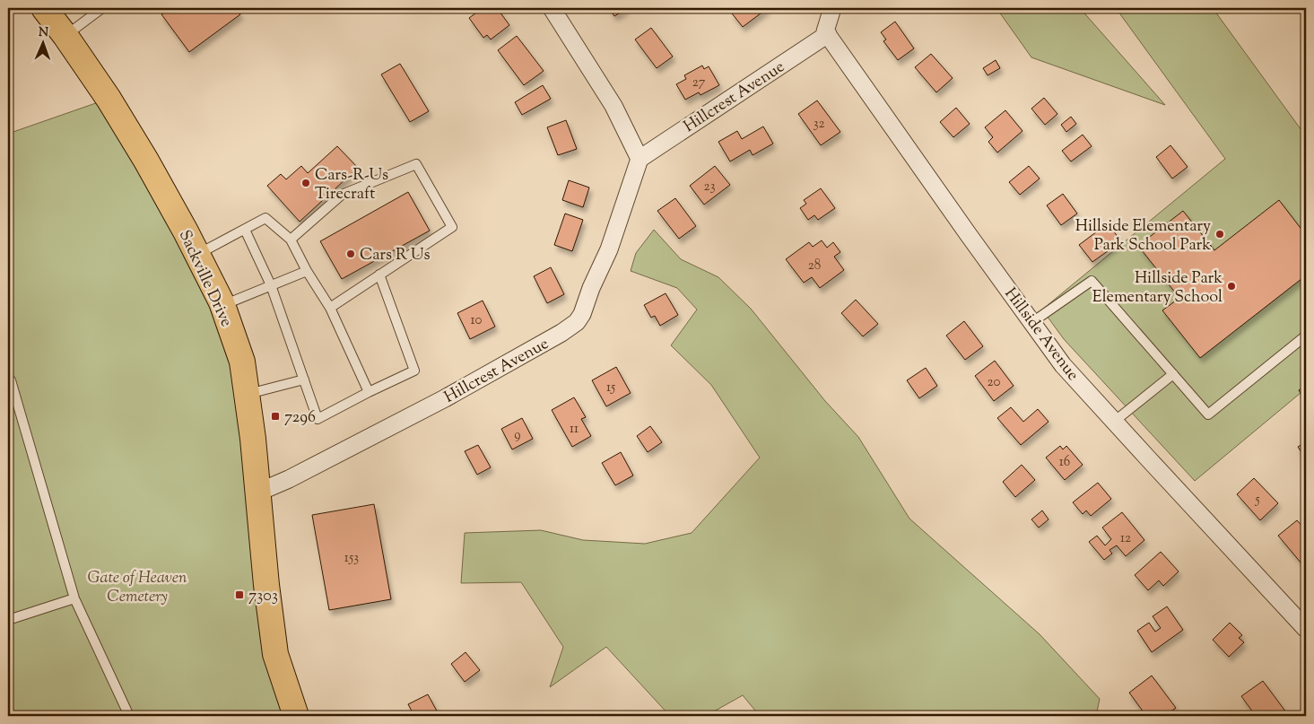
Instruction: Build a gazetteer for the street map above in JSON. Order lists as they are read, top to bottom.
{
  "streets": {
    "main road": ["Sackville Drive"],
    "street": ["Hillcrest Avenue", "Hillside Avenue"]
  },
  "crossings": [
    ["Hillcrest Avenue", "Sackville Drive"],
    ["Hillcrest Avenue", "Hillside Avenue"]
  ],
  "parks": ["Gate of Heaven Cemetery"],
  "places": {
    "other": [
      "Cars-R-Us Tirecraft",
      "Hillside Elementary Park School Park",
      "Cars R Us",
      "Hillside Park Elementary School"
    ],
    "transit": ["7296", "7303"]
  },
  "house_numbers": [
    "27",
    "32",
    "23",
    "28",
    "10",
    "20",
    "15",
    "11",
    "9",
    "16",
    "5",
    "12",
    "153"
  ],
  "north": "top"
}
